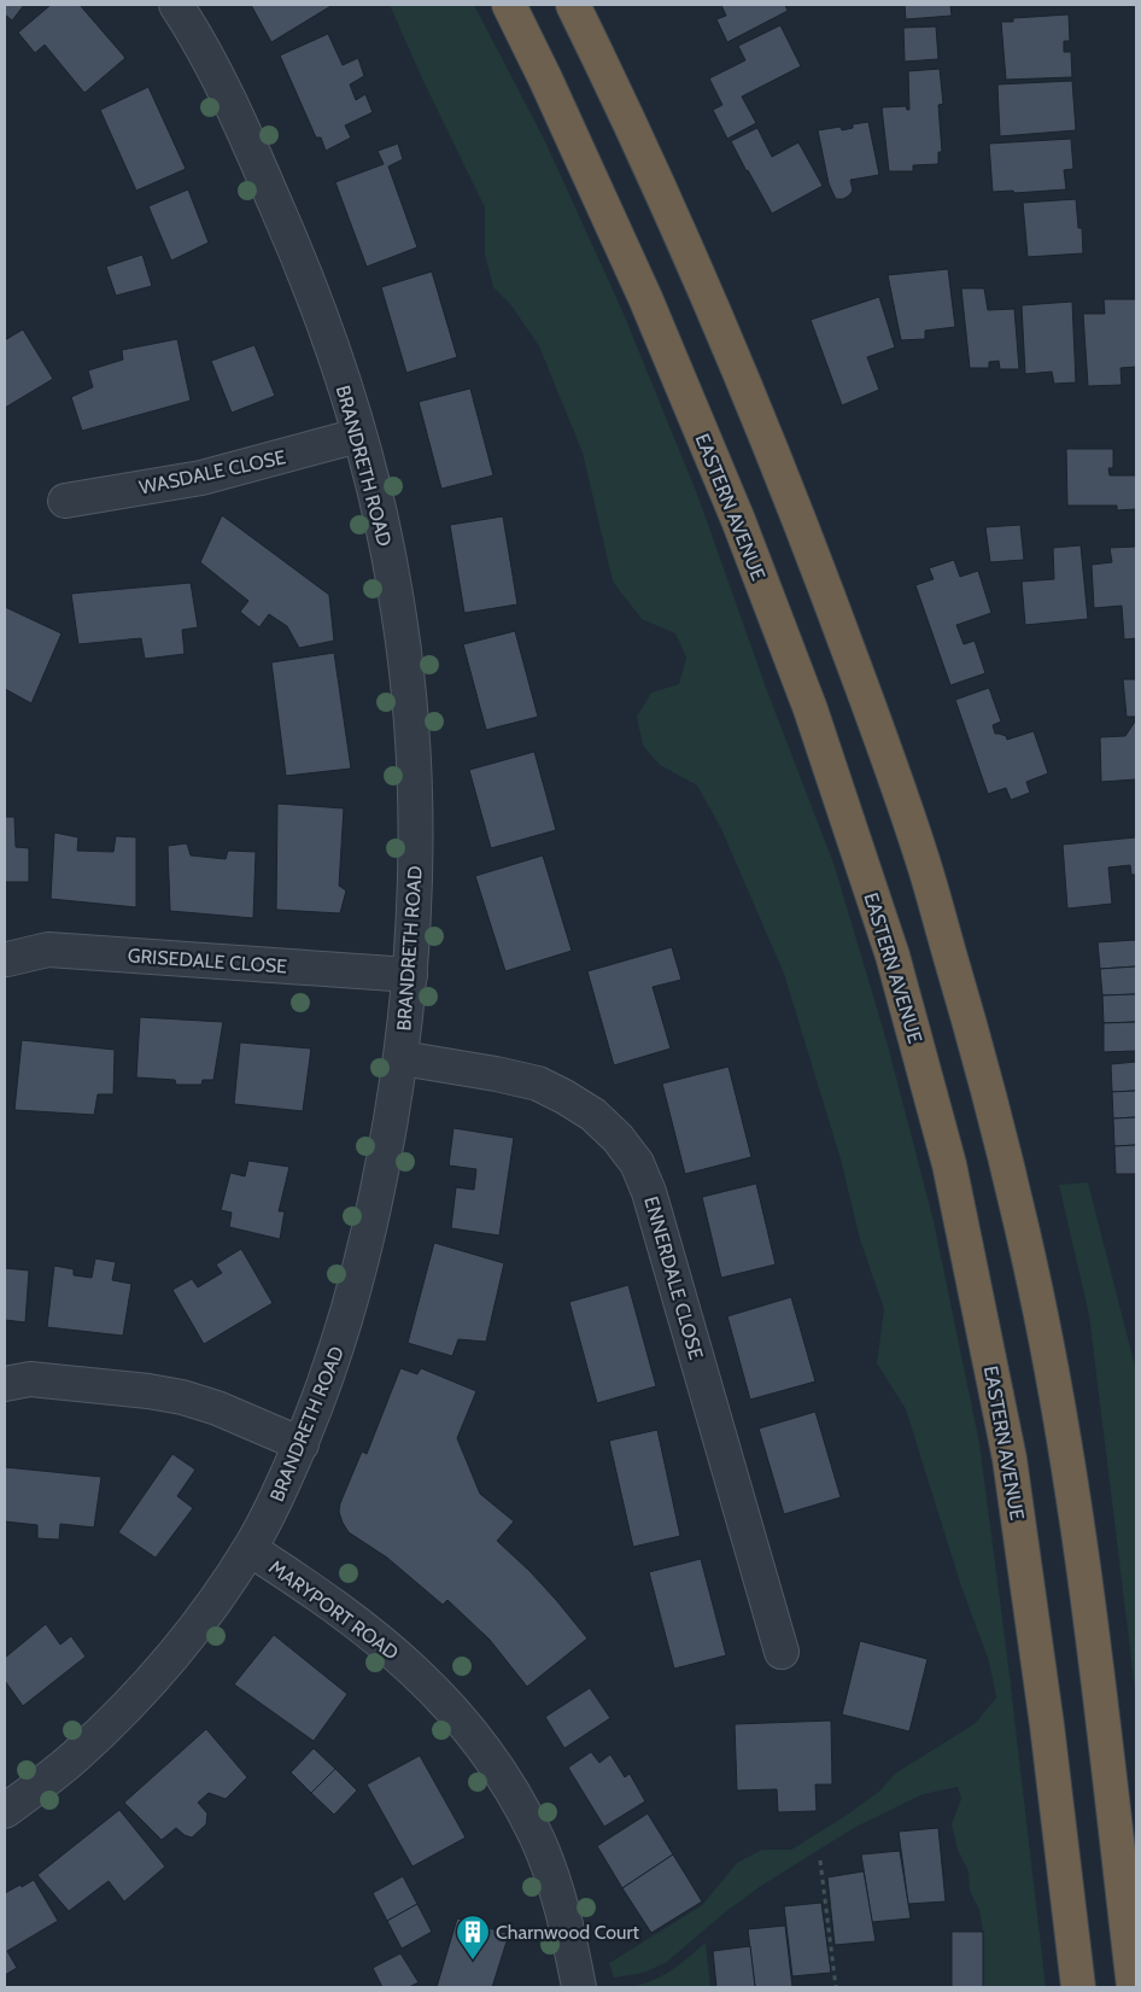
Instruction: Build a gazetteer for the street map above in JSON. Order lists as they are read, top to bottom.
{
  "streets": {
    "highway": ["EASTERN AVENUE"],
    "street": [
      "BRANDRETH ROAD",
      "WASDALE CLOSE",
      "GRISEDALE CLOSE",
      "ENNERDALE CLOSE",
      "MARYPORT ROAD"
    ]
  },
  "crossings": [
    ["BRANDRETH ROAD", "WASDALE CLOSE"],
    ["BRANDRETH ROAD", "GRISEDALE CLOSE"],
    ["BRANDRETH ROAD", "ENNERDALE CLOSE"],
    ["BRANDRETH ROAD", "MARYPORT ROAD"]
  ],
  "places": {
    "building": ["Charnwood Court"]
  }
}
